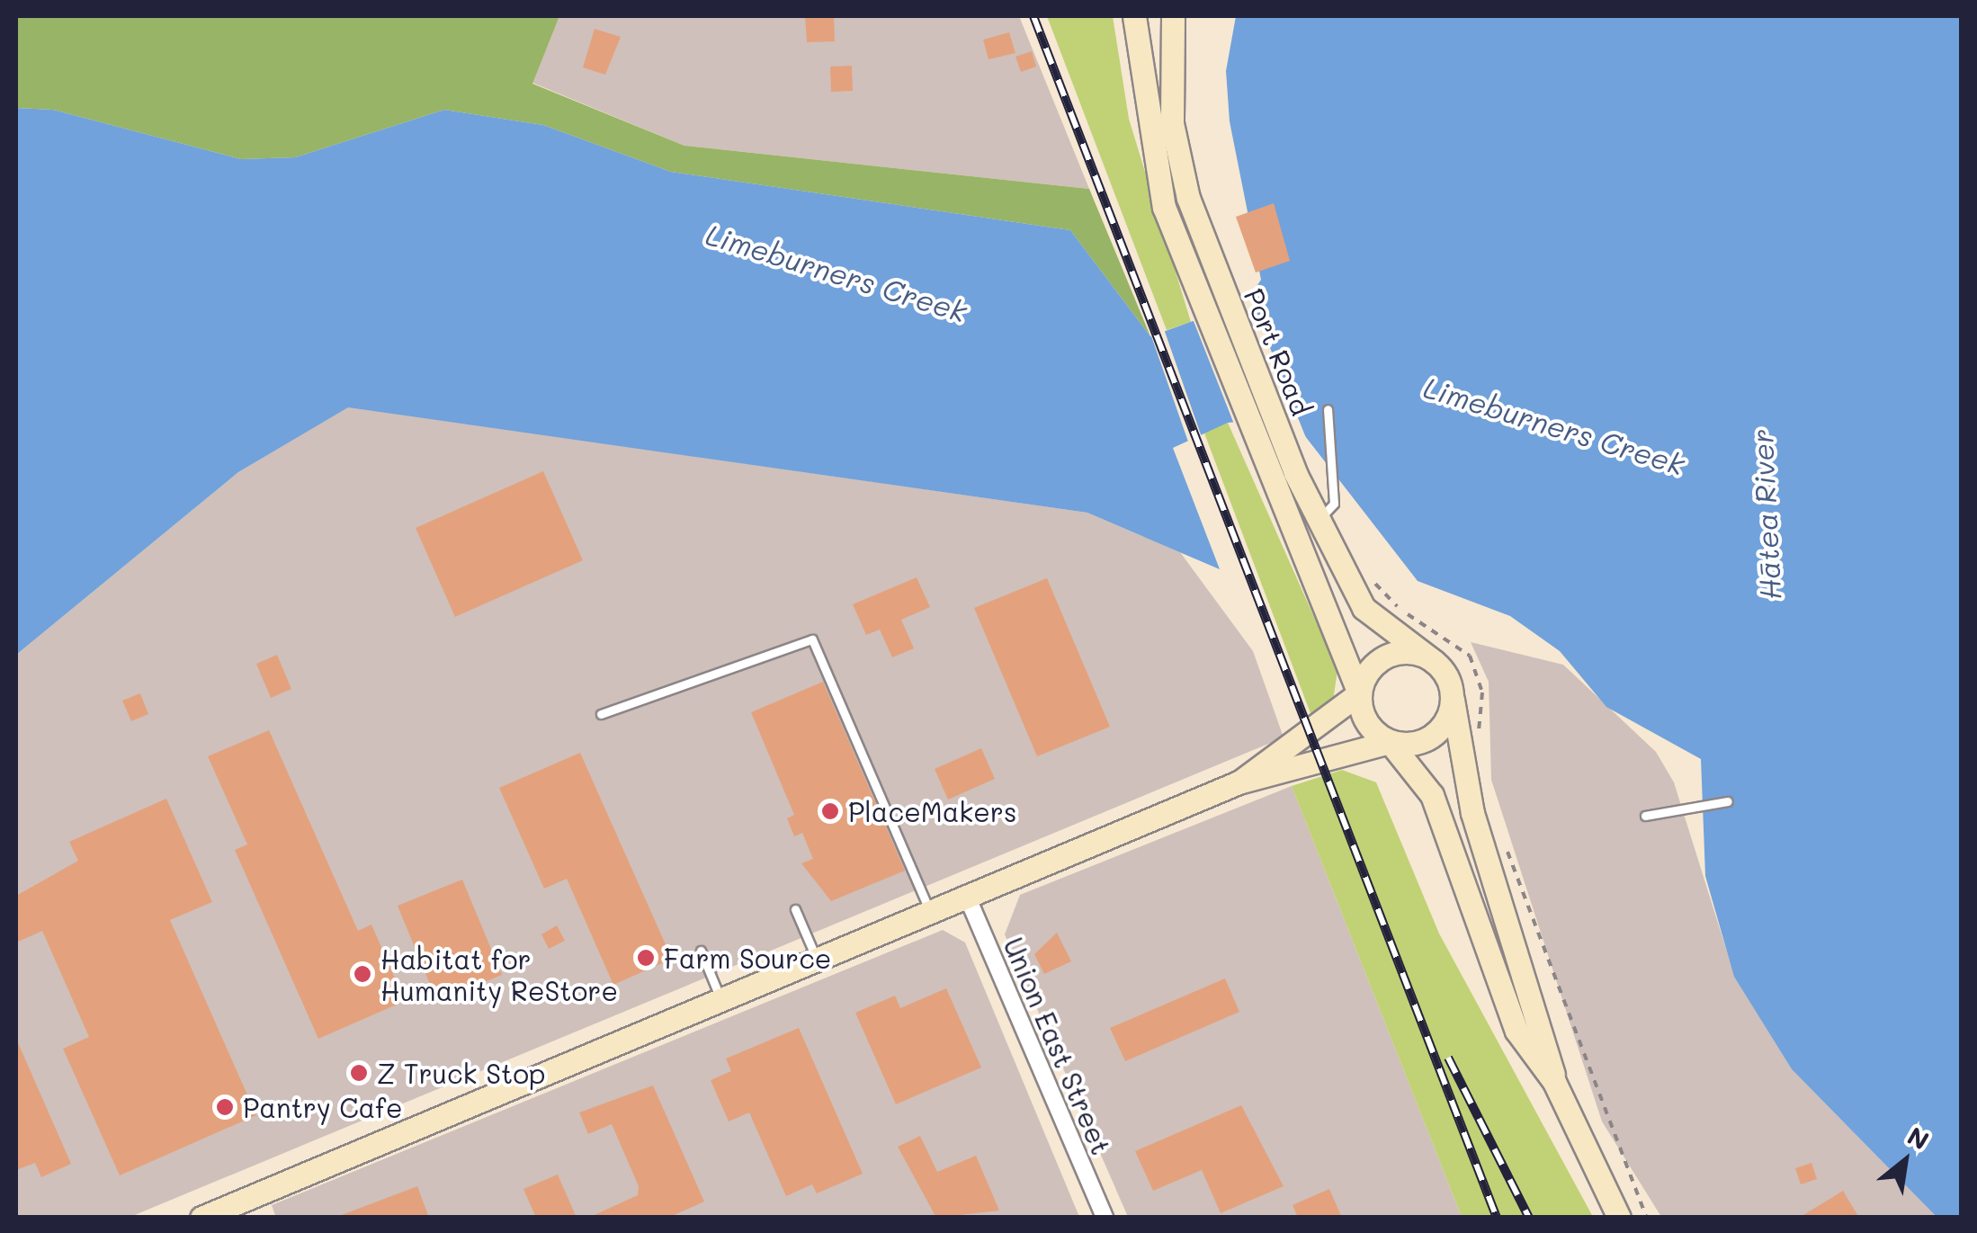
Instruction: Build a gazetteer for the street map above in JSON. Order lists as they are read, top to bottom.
{
  "streets": {
    "main road": ["Port Road"],
    "street": ["Union East Street"]
  },
  "water": ["Limeburners Creek", "Hātea River"],
  "places": [
    "PlaceMakers",
    "Farm Source",
    "Habitat for Humanity ReStore",
    "Z Truck Stop",
    "Pantry Cafe"
  ],
  "north": "top right"
}
